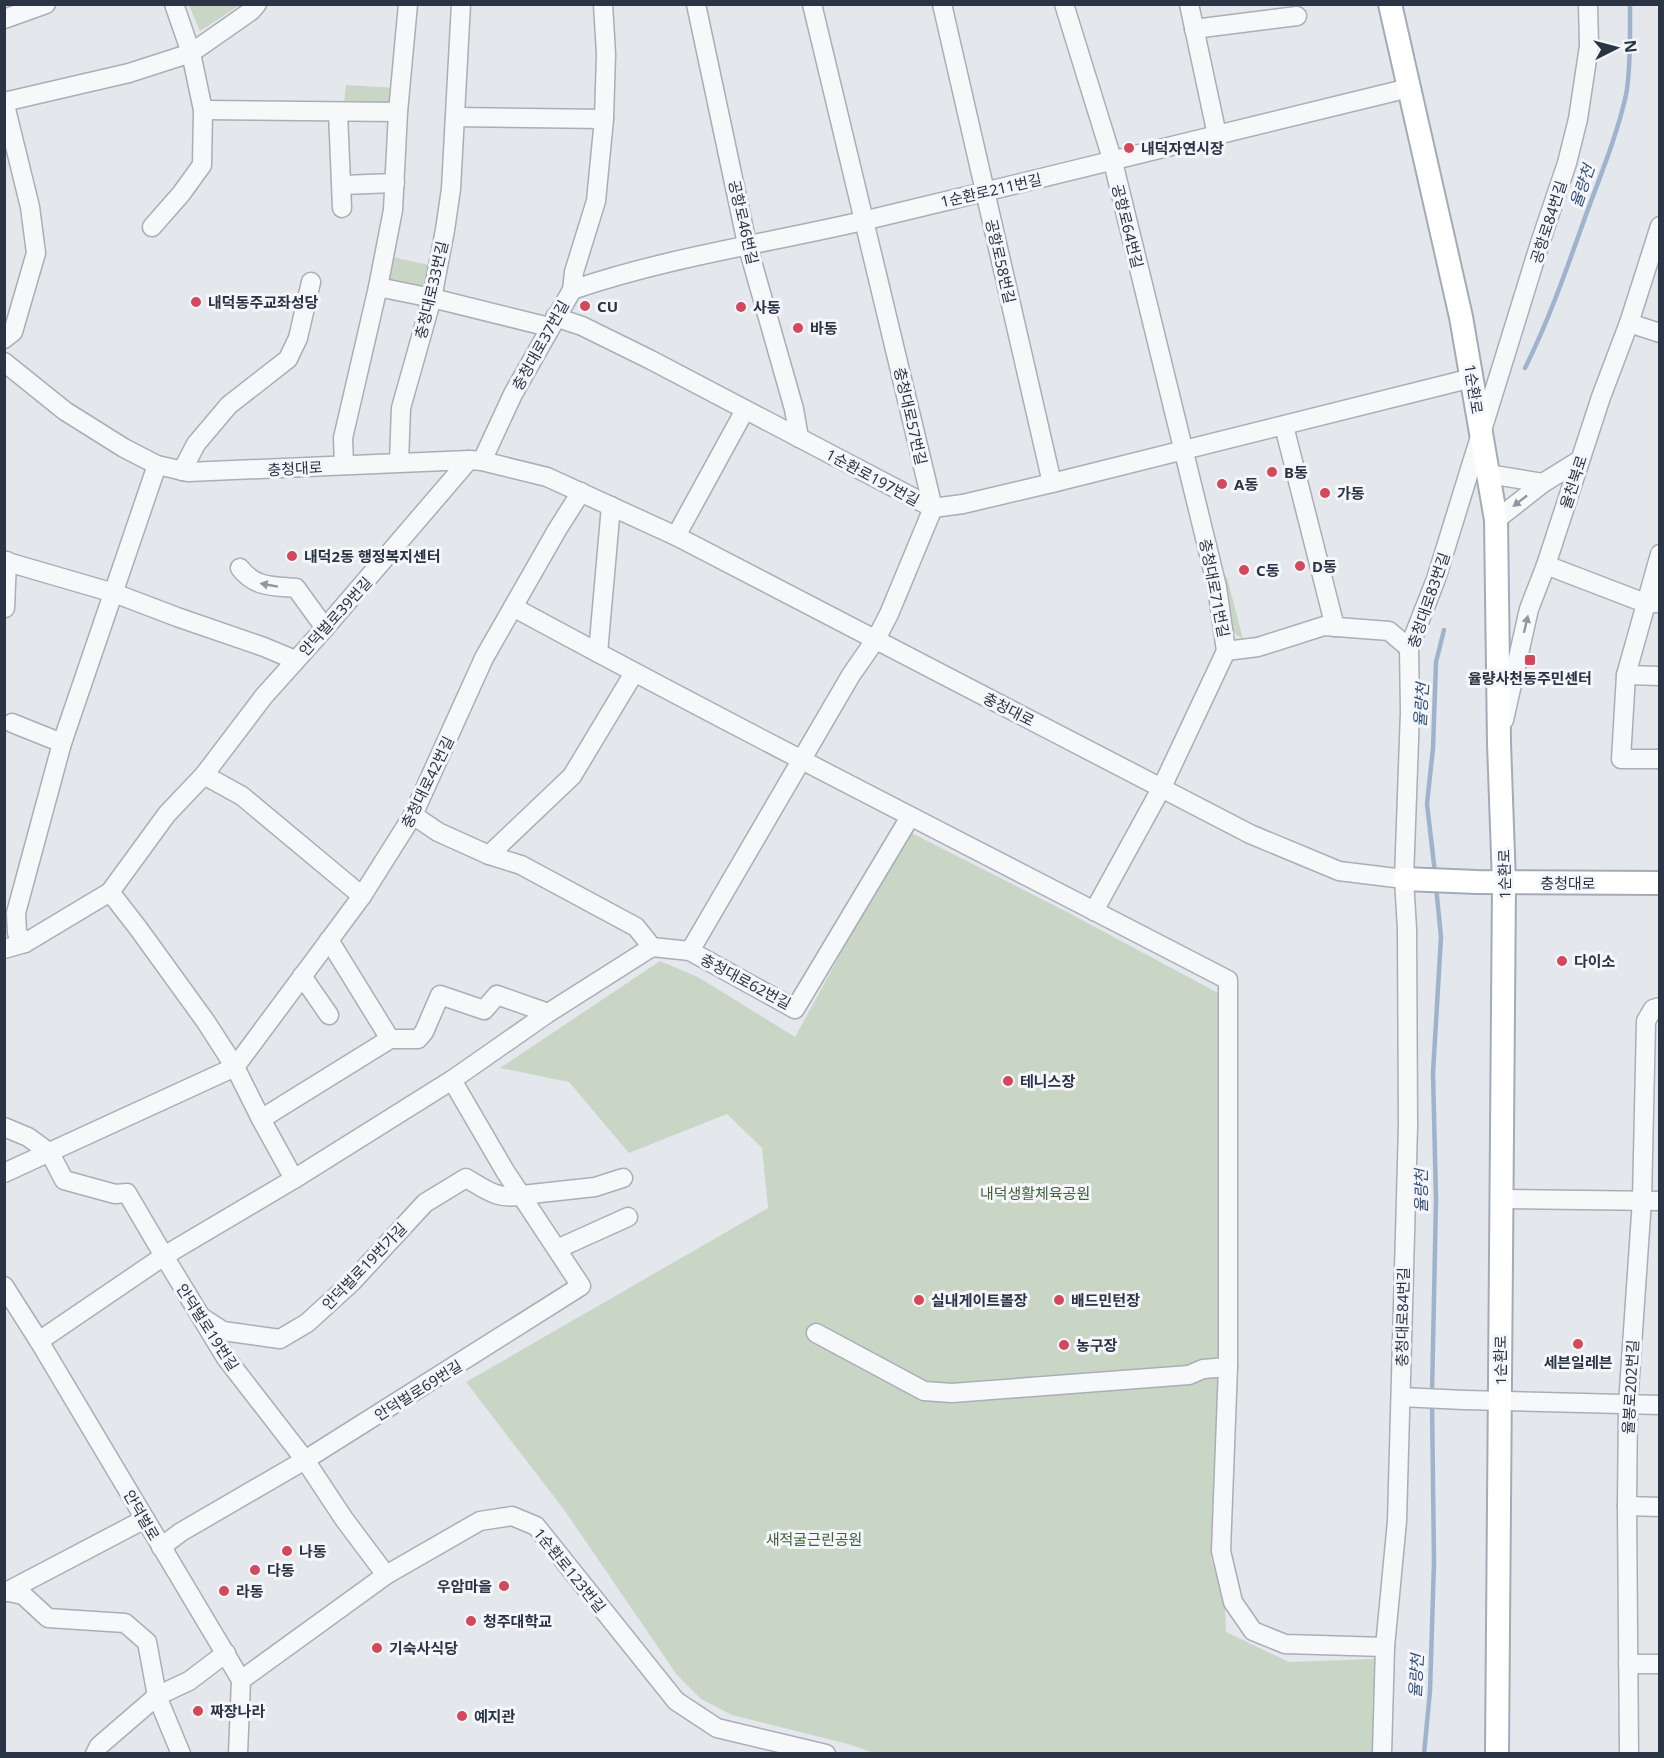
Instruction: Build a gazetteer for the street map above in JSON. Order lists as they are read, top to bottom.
{
  "streets": {
    "main road": ["1순환로", "충청대로"],
    "street": [
      "1순환로211번길",
      "공항로46번길",
      "공항로84번길",
      "공항로64번길",
      "공항로58번길",
      "충청대로33번길",
      "충청대로37번길",
      "충청대로57번길",
      "1순환로197번길",
      "율천북로",
      "충청대로71번길",
      "충청대로83번길",
      "안덕벌로39번길",
      "충청대로42번길",
      "충청대로62번길",
      "안덕벌로19번가길",
      "충청대로84번길",
      "안덕벌로19번길",
      "율봉로202번길",
      "안덕벌로69번길",
      "안덕벌로",
      "1순환로123번길"
    ]
  },
  "crossings": [
    ["1순환로211번길", "공항로46번길"],
    ["1순환로211번길", "공항로64번길"],
    ["1순환로211번길", "공항로58번길"],
    ["1순환로211번길", "충청대로37번길"],
    ["1순환로211번길", "1순환로"],
    ["1순환로211번길", "충청대로57번길"],
    ["공항로46번길", "1순환로197번길"],
    ["공항로84번길", "1순환로"],
    ["공항로84번길", "충청대로83번길"],
    ["공항로64번길", "1순환로197번길"],
    ["공항로64번길", "충청대로71번길"],
    ["공항로58번길", "1순환로197번길"],
    ["충청대로33번길", "충청대로"],
    ["충청대로33번길", "1순환로197번길"],
    ["충청대로37번길", "충청대로"],
    ["충청대로37번길", "1순환로197번길"],
    ["충청대로37번길", "안덕벌로39번길"],
    ["1순환로", "충청대로"],
    ["1순환로", "1순환로197번길"],
    ["1순환로", "율천북로"],
    ["1순환로", "충청대로83번길"],
    ["충청대로57번길", "1순환로197번길"],
    ["충청대로", "충청대로71번길"],
    ["충청대로", "충청대로83번길"],
    ["충청대로", "안덕벌로39번길"],
    ["충청대로", "충청대로42번길"],
    ["충청대로", "충청대로84번길"],
    ["1순환로197번길", "충청대로71번길"],
    ["충청대로83번길", "충청대로84번길"],
    ["안덕벌로19번가길", "안덕벌로19번길"],
    ["안덕벌로19번가길", "안덕벌로69번길"],
    ["안덕벌로19번길", "안덕벌로69번길"],
    ["안덕벌로19번길", "1순환로123번길"],
    ["안덕벌로69번길", "안덕벌로"],
    ["안덕벌로", "1순환로123번길"]
  ],
  "water": ["율량천"],
  "parks": ["내덕생활체육공원", "새적굴근린공원"],
  "places": {
    "other": [
      "내덕자연시장",
      "내덕동주교좌성당",
      "CU",
      "사동",
      "바동",
      "B동",
      "A동",
      "가동",
      "내덕2동 행정복지센터",
      "D동",
      "C동",
      "다이소",
      "테니스장",
      "실내게이트볼장",
      "배드민턴장",
      "세븐일레븐",
      "농구장",
      "나동",
      "다동",
      "우암마을",
      "라동",
      "청주대학교",
      "기숙사식당",
      "짜장나라",
      "예지관"
    ],
    "transit": ["율량사천동주민센터"]
  },
  "north": "right"
}
